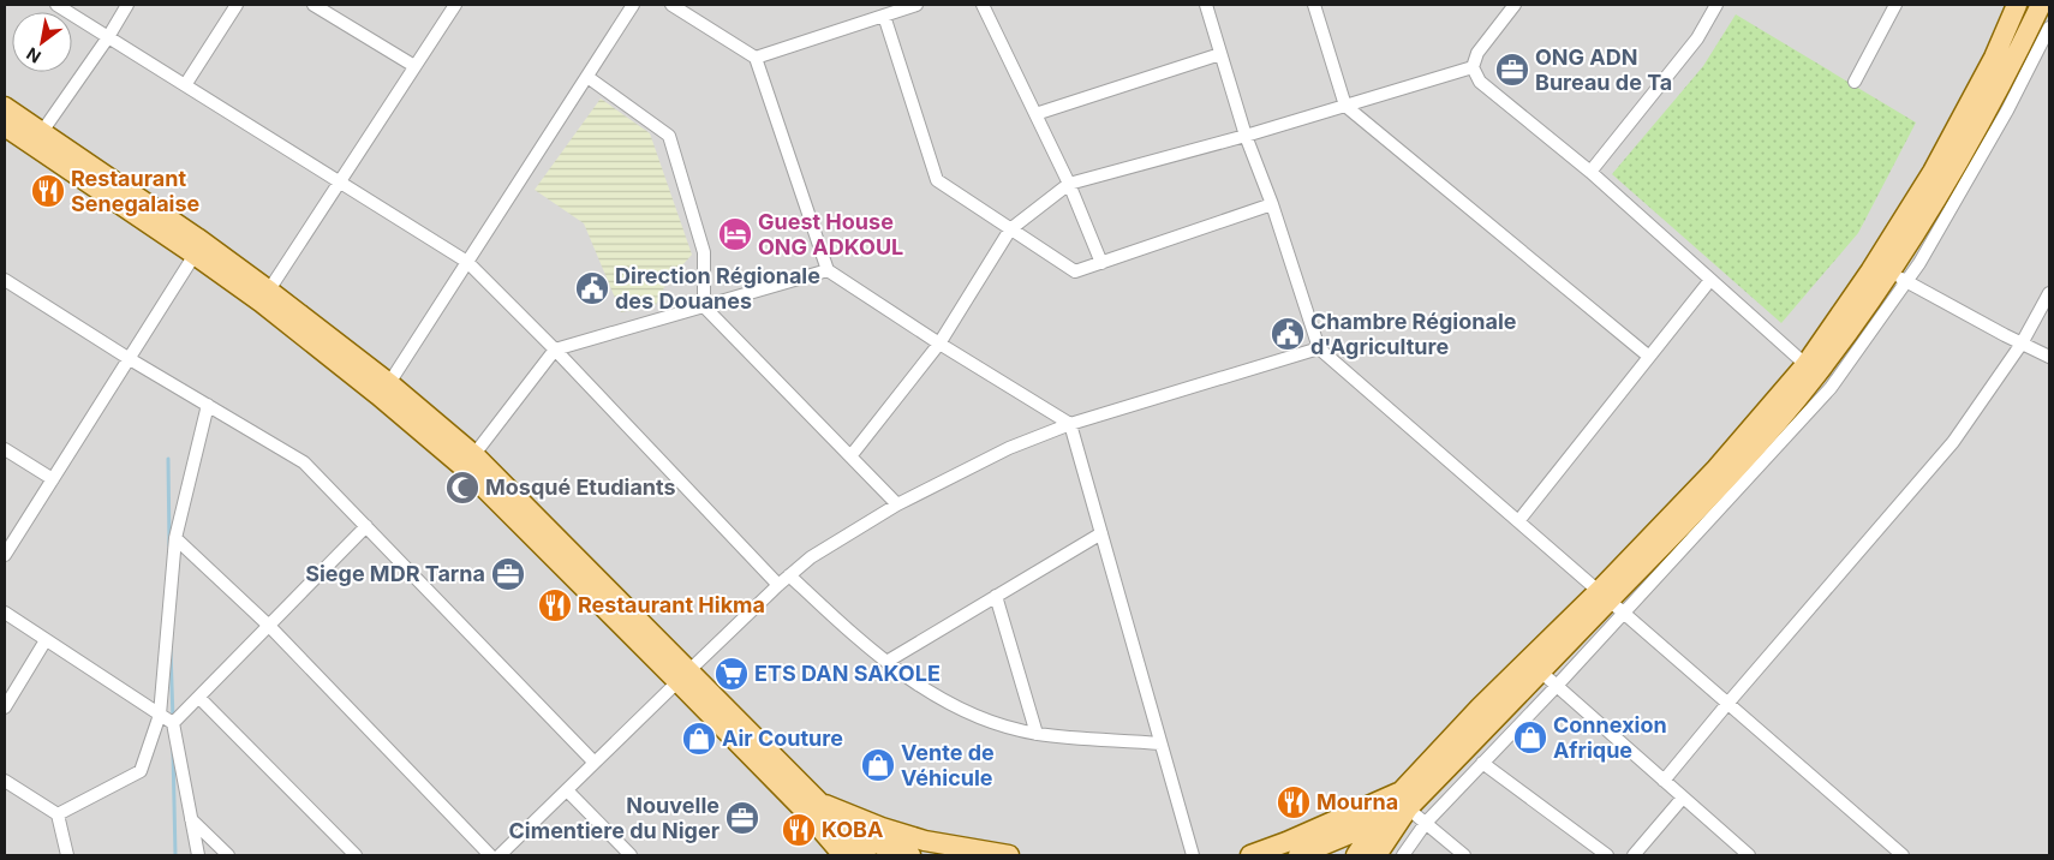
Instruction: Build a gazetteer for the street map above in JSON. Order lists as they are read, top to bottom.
{
  "places": {
    "office": ["ONG ADN Bureau de Ta", "Siege MDR Tarna", "Nouvelle Cimentiere du Niger"],
    "restaurant": [
      "Restaurant Senegalaise",
      "Restaurant Hikma",
      "Mourna",
      "KOBA"
    ],
    "hotel": ["Guest House ONG ADKOUL"],
    "public building": ["Direction Régionale des Douanes", "Chambre Régionale d'Agriculture"],
    "mosque": ["Mosqué Etudiants"],
    "supermarket": ["ETS DAN SAKOLE"],
    "shop": ["Connexion Afrique", "Air Couture", "Vente de Véhicule"]
  },
  "north": "bottom left"
}
